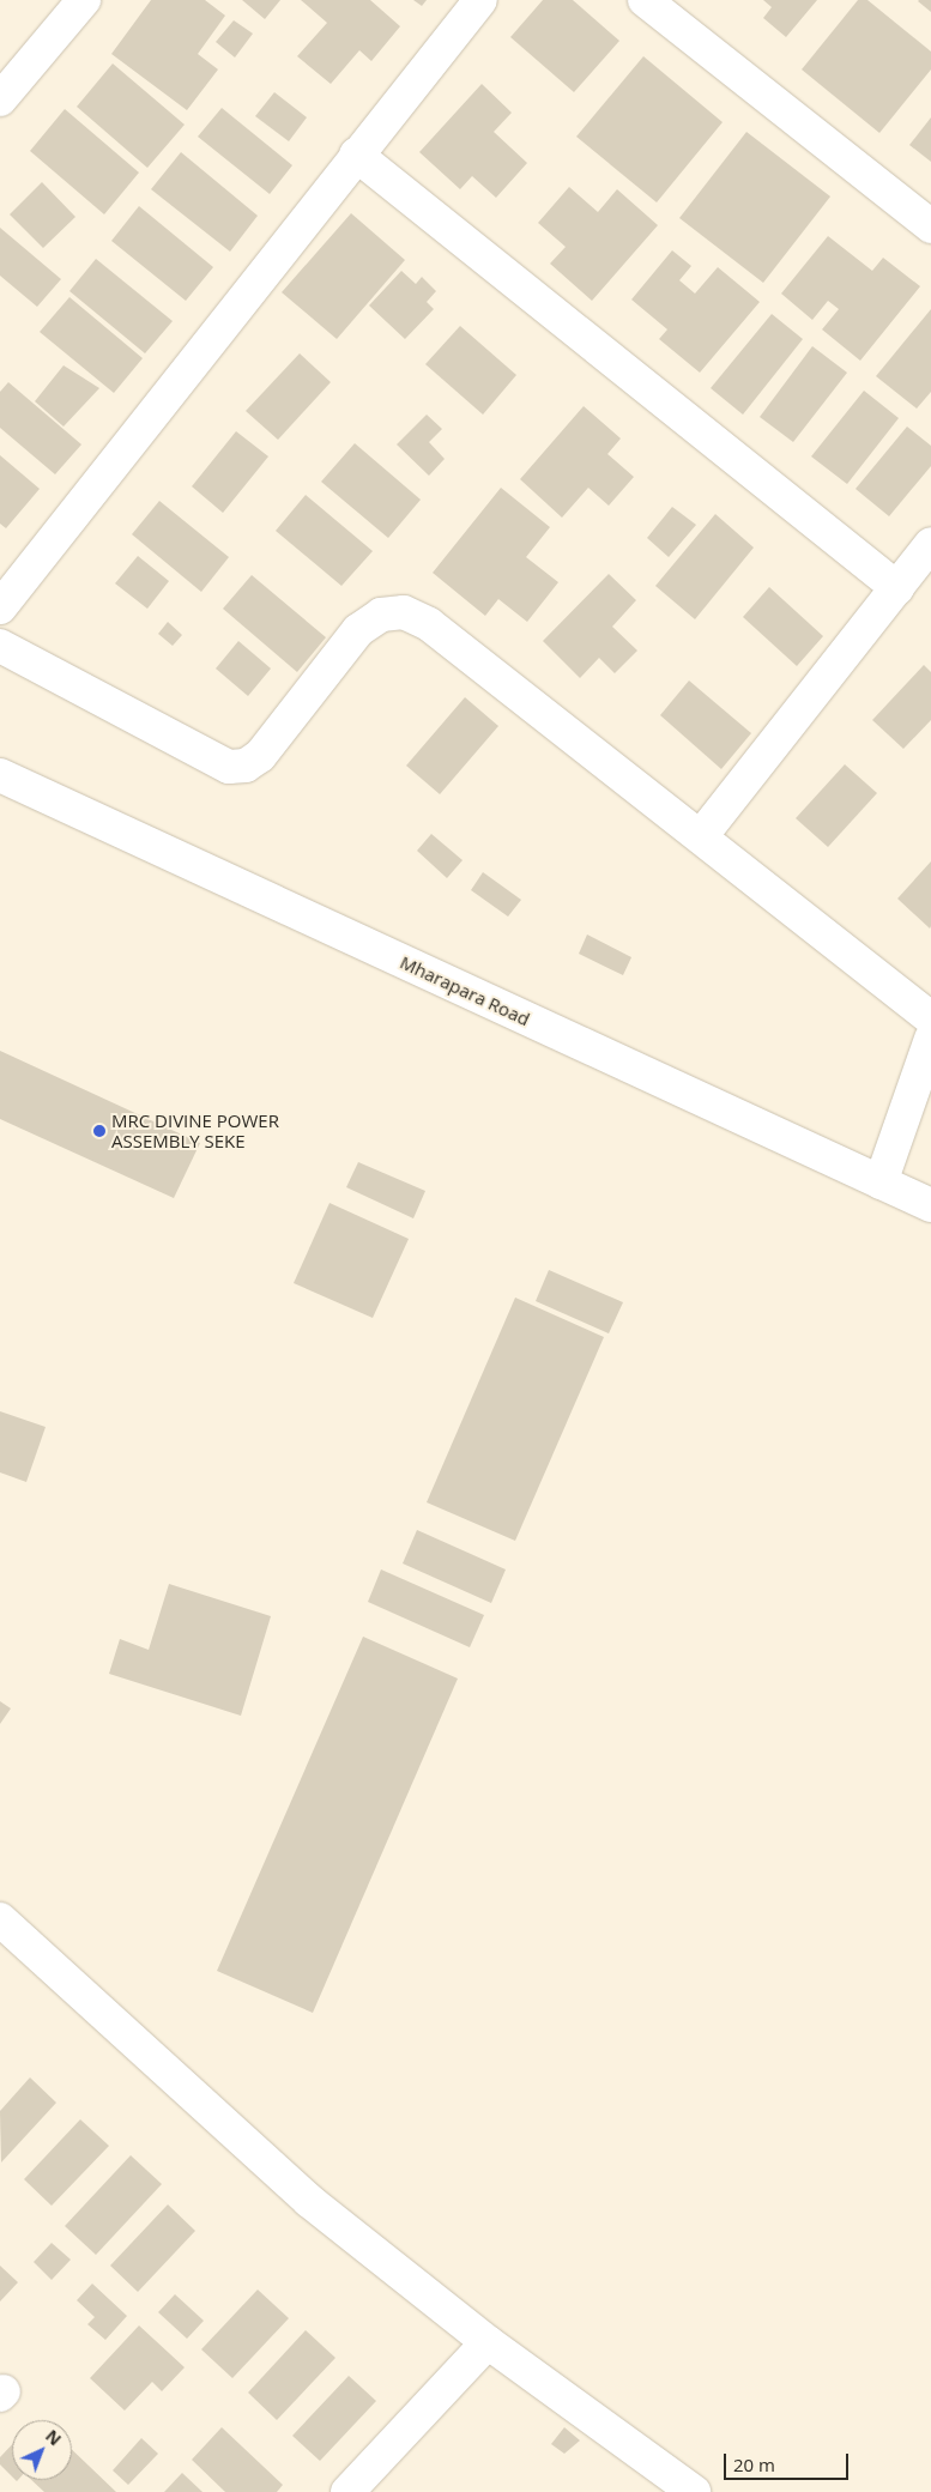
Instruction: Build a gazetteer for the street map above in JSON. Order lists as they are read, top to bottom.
{
  "streets": {
    "street": ["Mharapara Road"]
  },
  "places": ["MRC DIVINE POWER ASSEMBLY SEKE"],
  "scale_bar": "20 m",
  "north": "top right"
}
